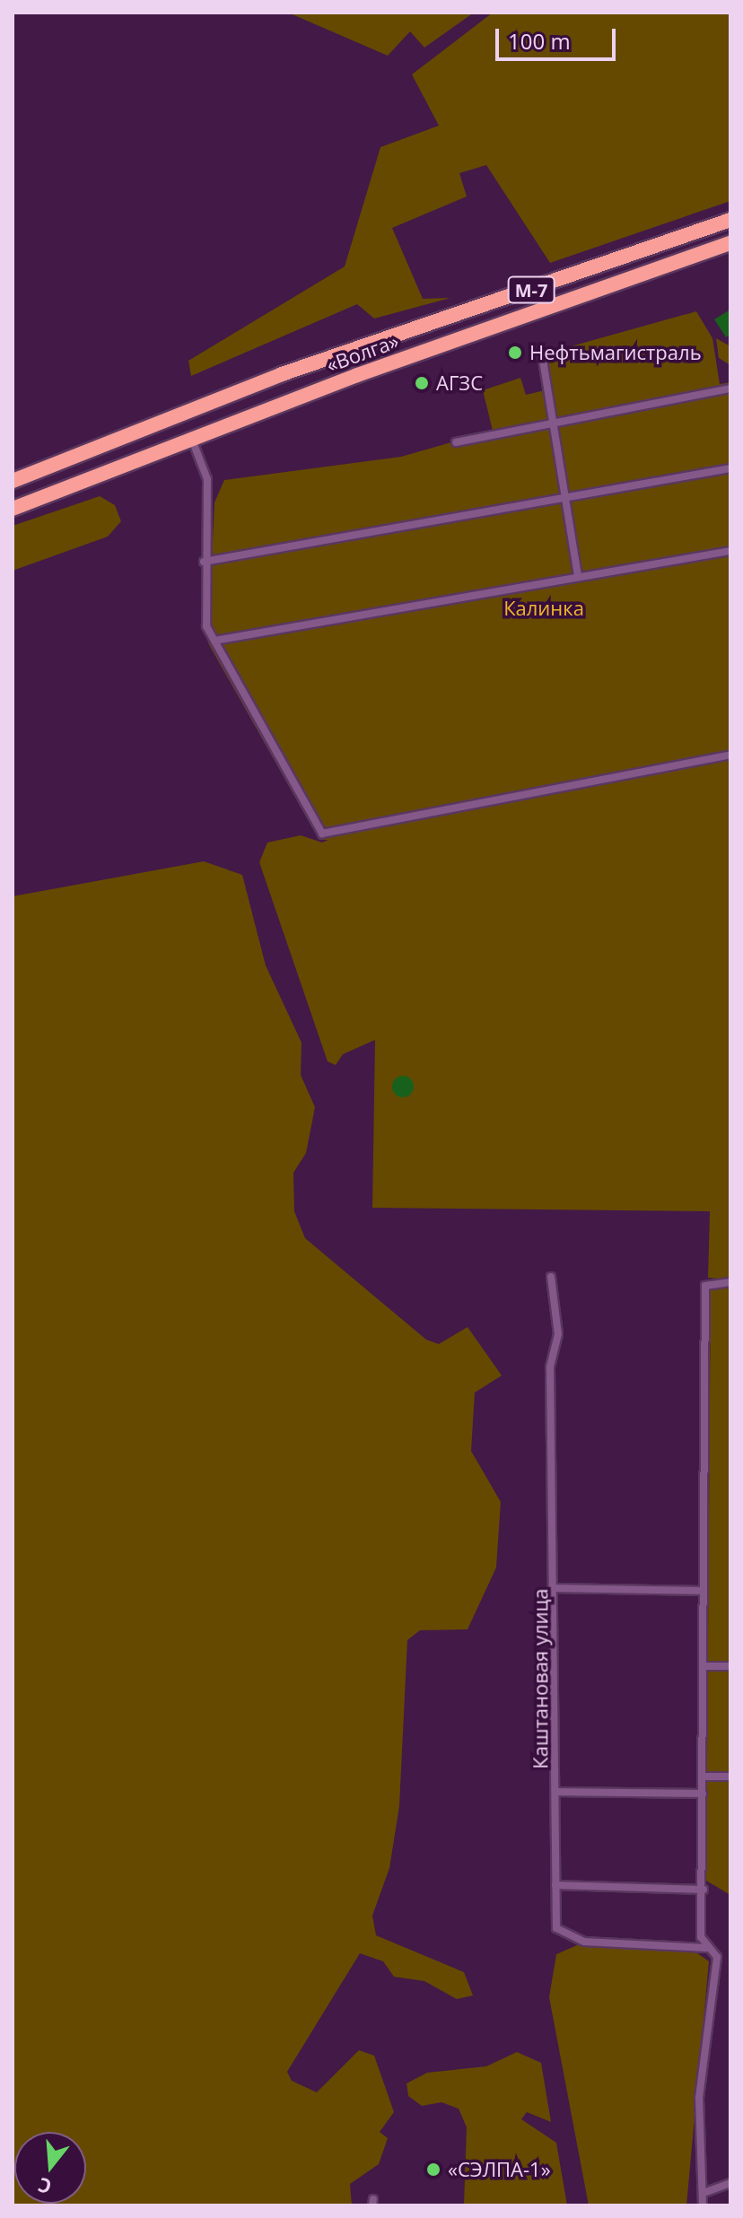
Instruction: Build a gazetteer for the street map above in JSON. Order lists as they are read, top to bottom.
{
  "streets": {
    "highway": ["М-7", "«Волга»"],
    "street": ["Каштановая улица"]
  },
  "parks": ["Калинка"],
  "places": ["Нефтьмагистраль", "АГЗС", "«СЭЛПА-1»"],
  "scale_bar": "100 m",
  "north": "bottom"
}
